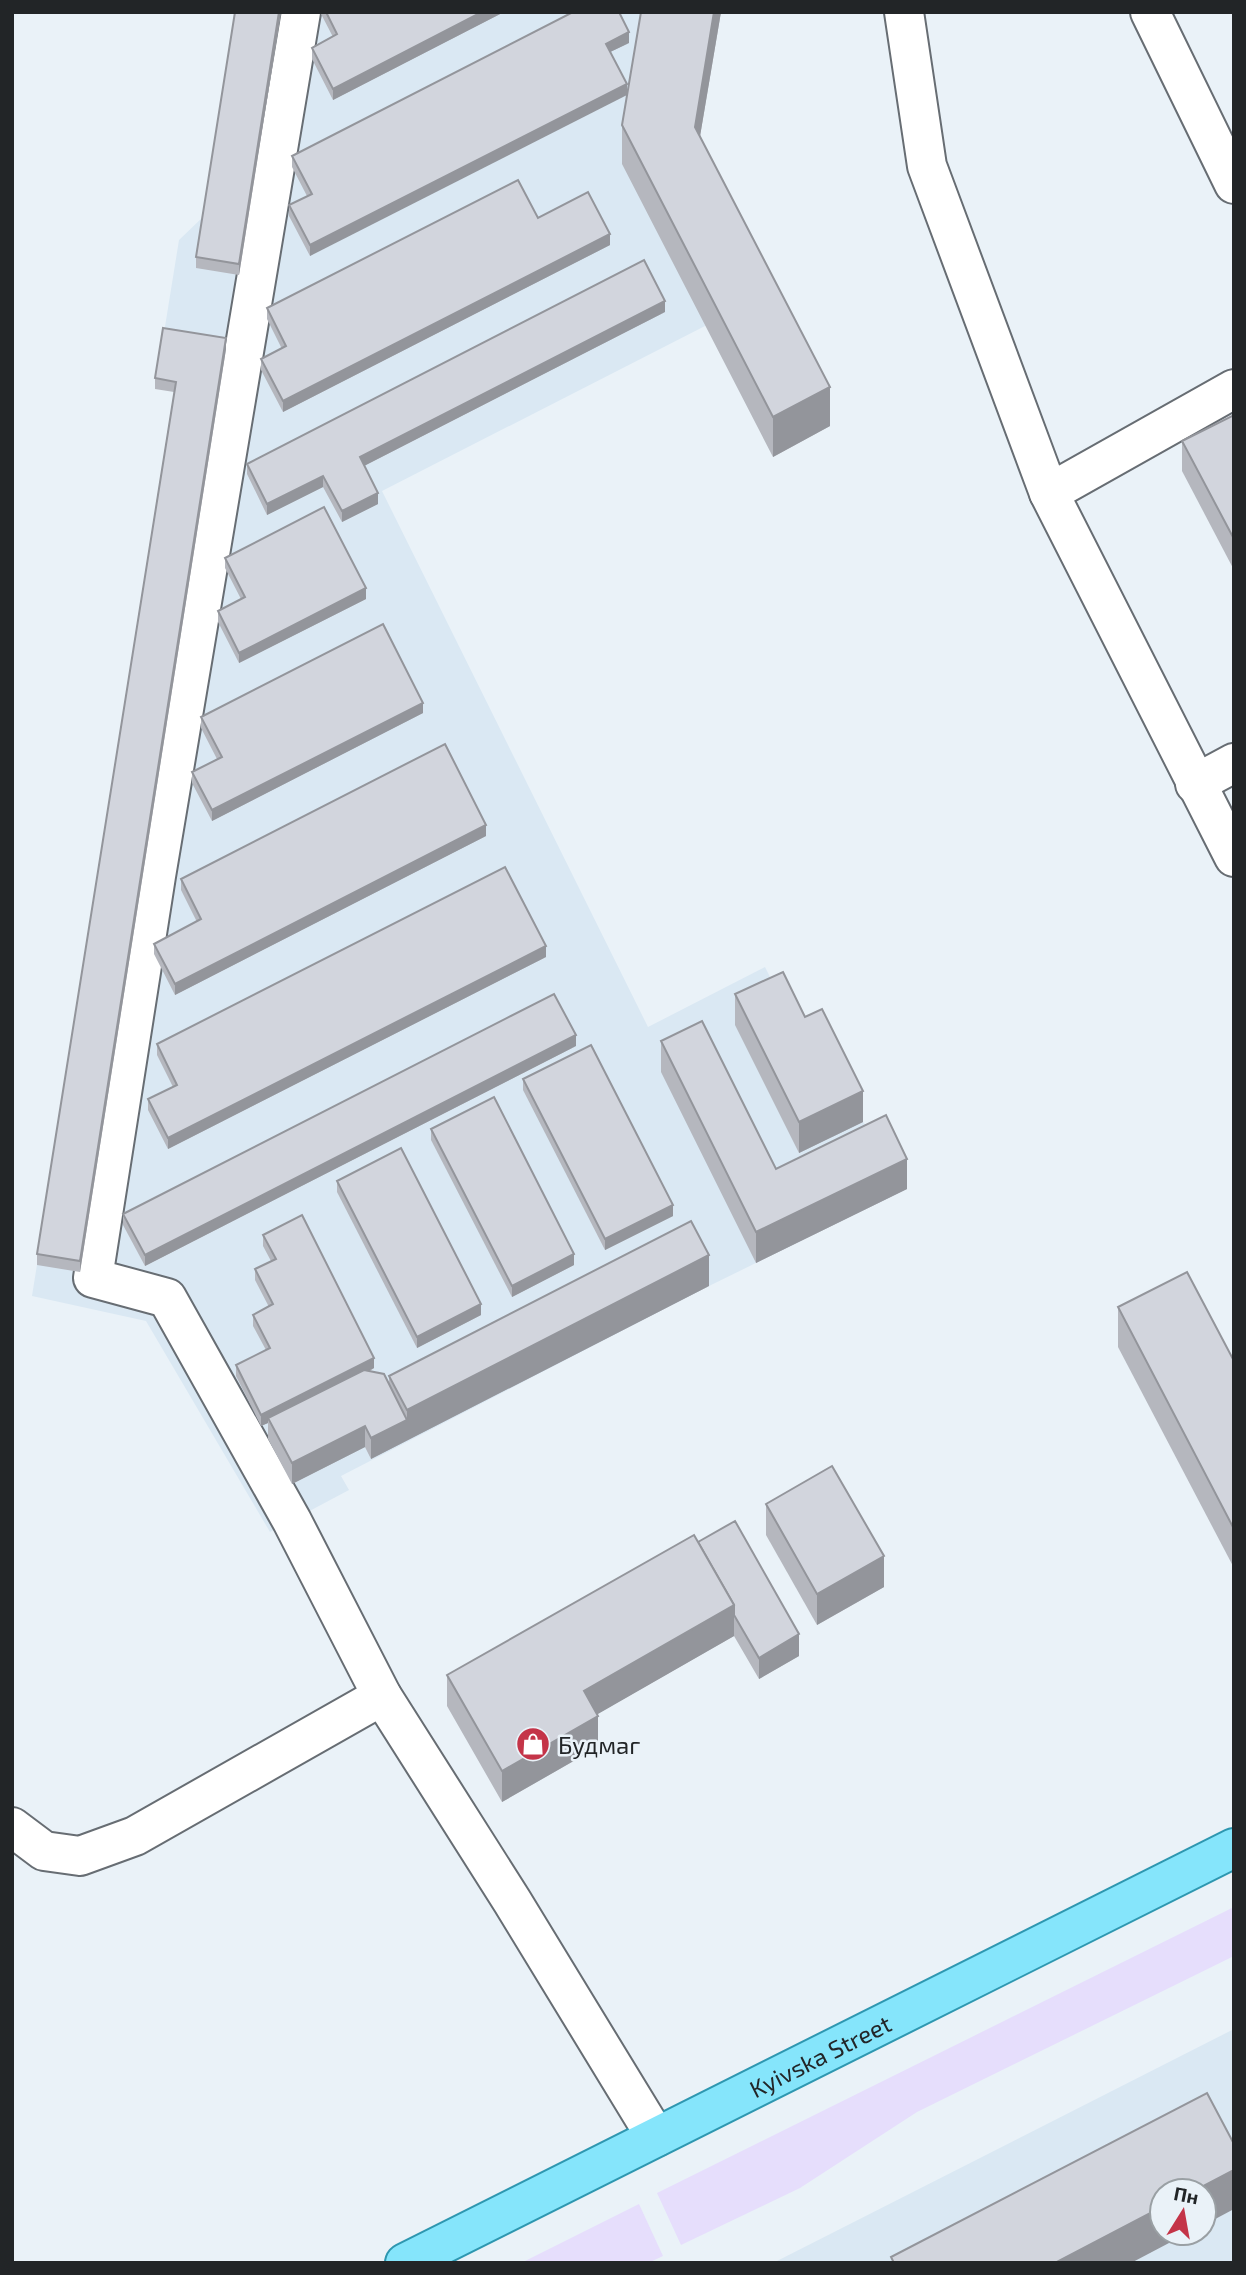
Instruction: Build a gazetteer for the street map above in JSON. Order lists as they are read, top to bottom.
{
  "streets": {
    "main road": ["Kyivska Street"]
  },
  "places": {
    "shop": ["Будмаг"]
  },
  "north": "top"
}
